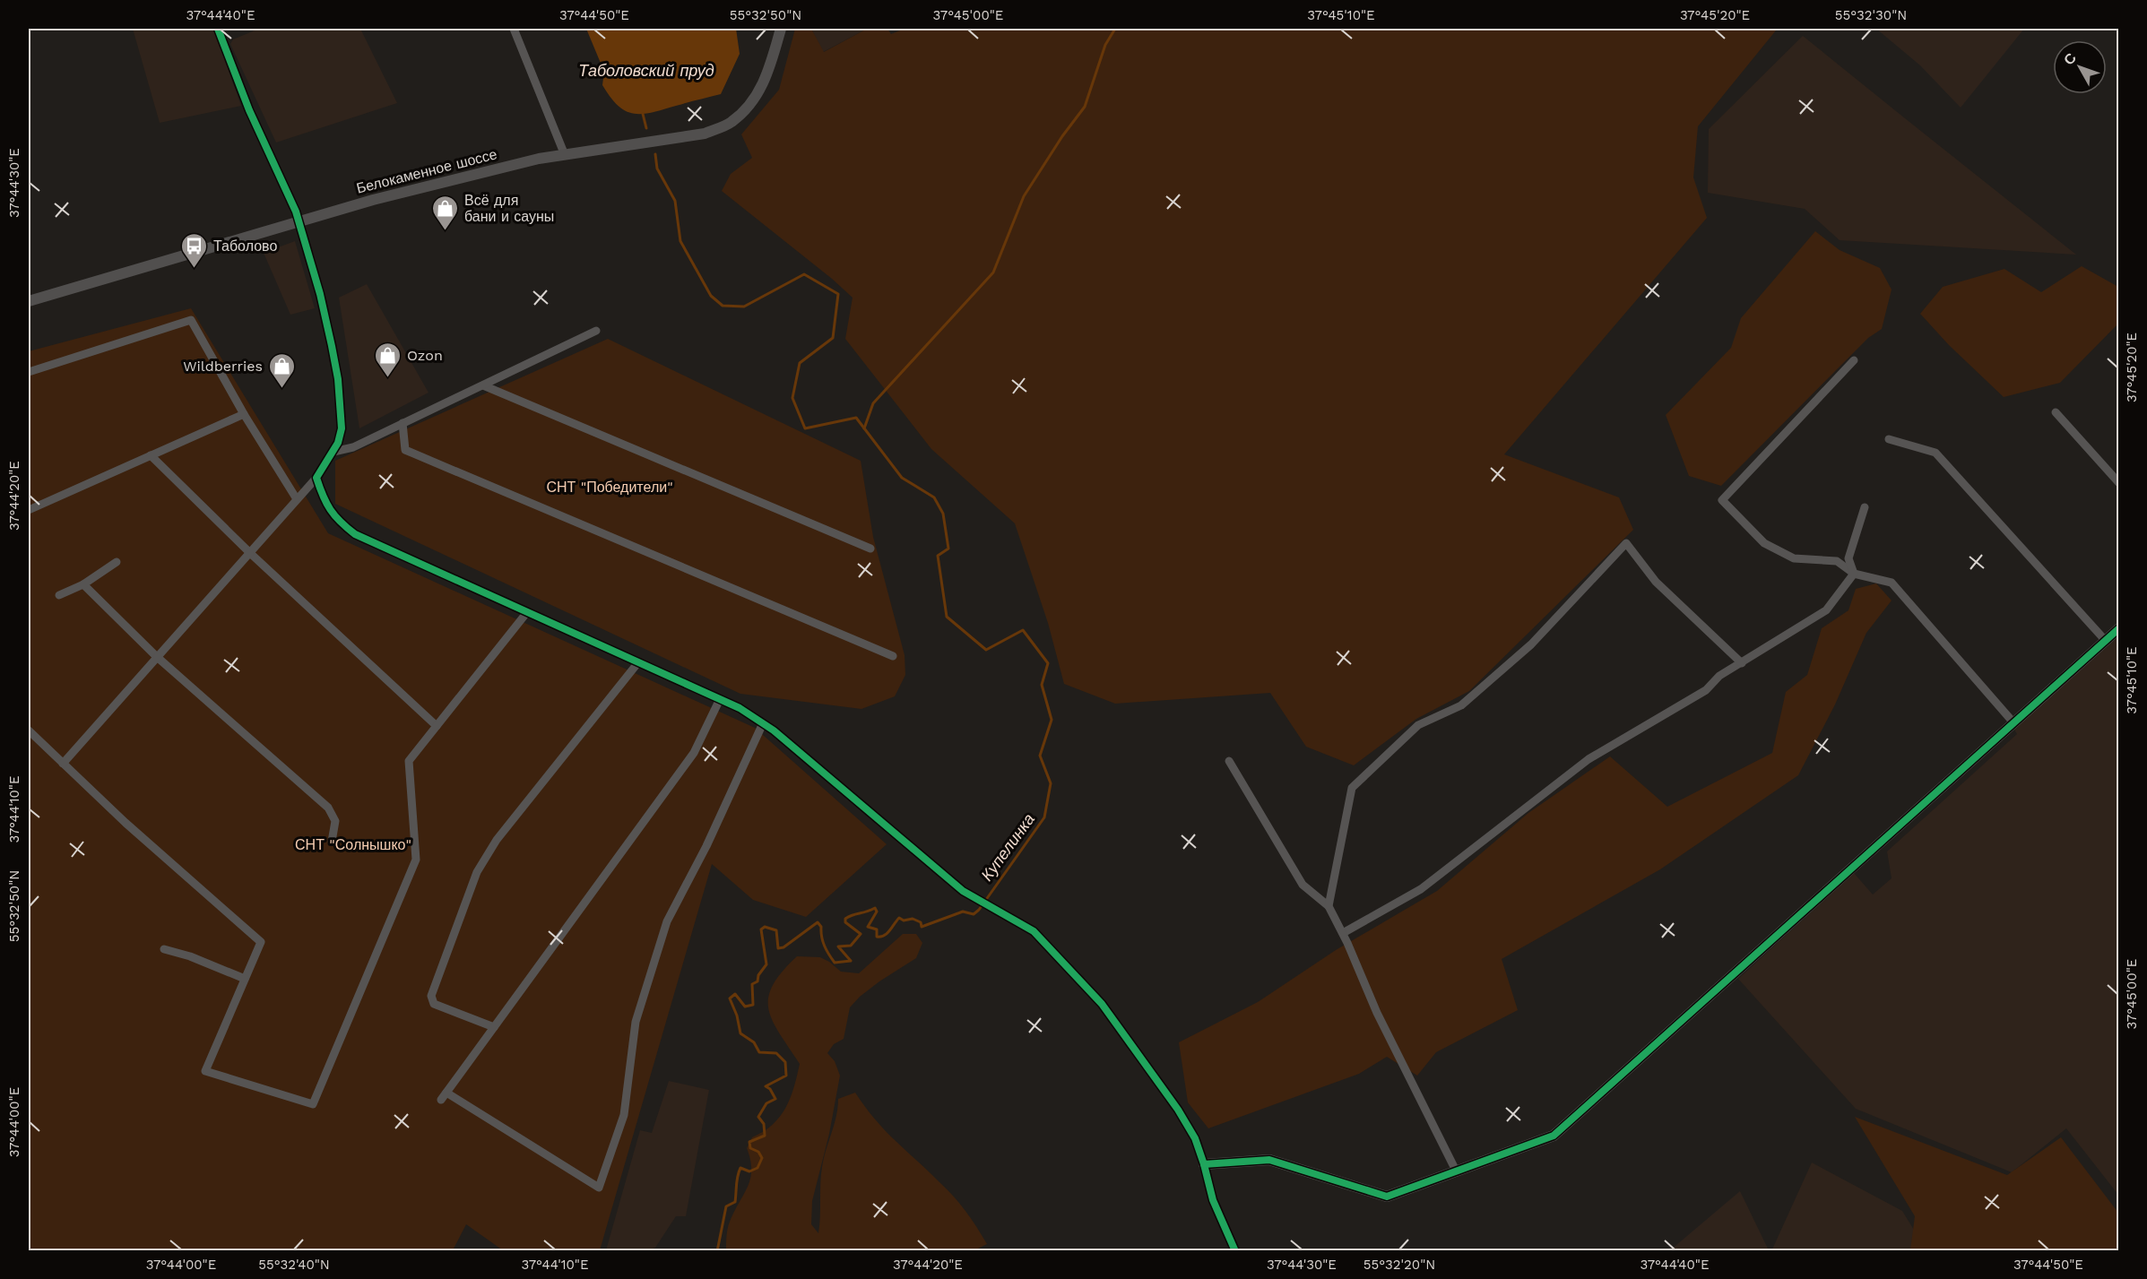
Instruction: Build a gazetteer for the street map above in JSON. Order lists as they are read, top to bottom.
{
  "streets": {
    "street": ["Белокаменное шоссе"]
  },
  "water": ["Таболовский пруд", "Купелинка"],
  "parks": ["СНТ \"Победители\"", "СНТ \"Солнышко\""],
  "places": {
    "shop": ["Всё для бани и сауны", "Ozon", "Wildberries"],
    "bus stop": ["Таболово"]
  },
  "north": "top left",
  "coordinates": [
    "37°44'40\"E",
    "37°44'50\"E",
    "55°32'50\"N",
    "37°45'00\"E",
    "37°45'10\"E",
    "37°45'20\"E",
    "55°32'30\"N",
    "37°44'30\"E",
    "37°44'20\"E",
    "37°44'10\"E",
    "37°44'00\"E",
    "55°32'40\"N",
    "55°32'20\"N"
  ]
}
